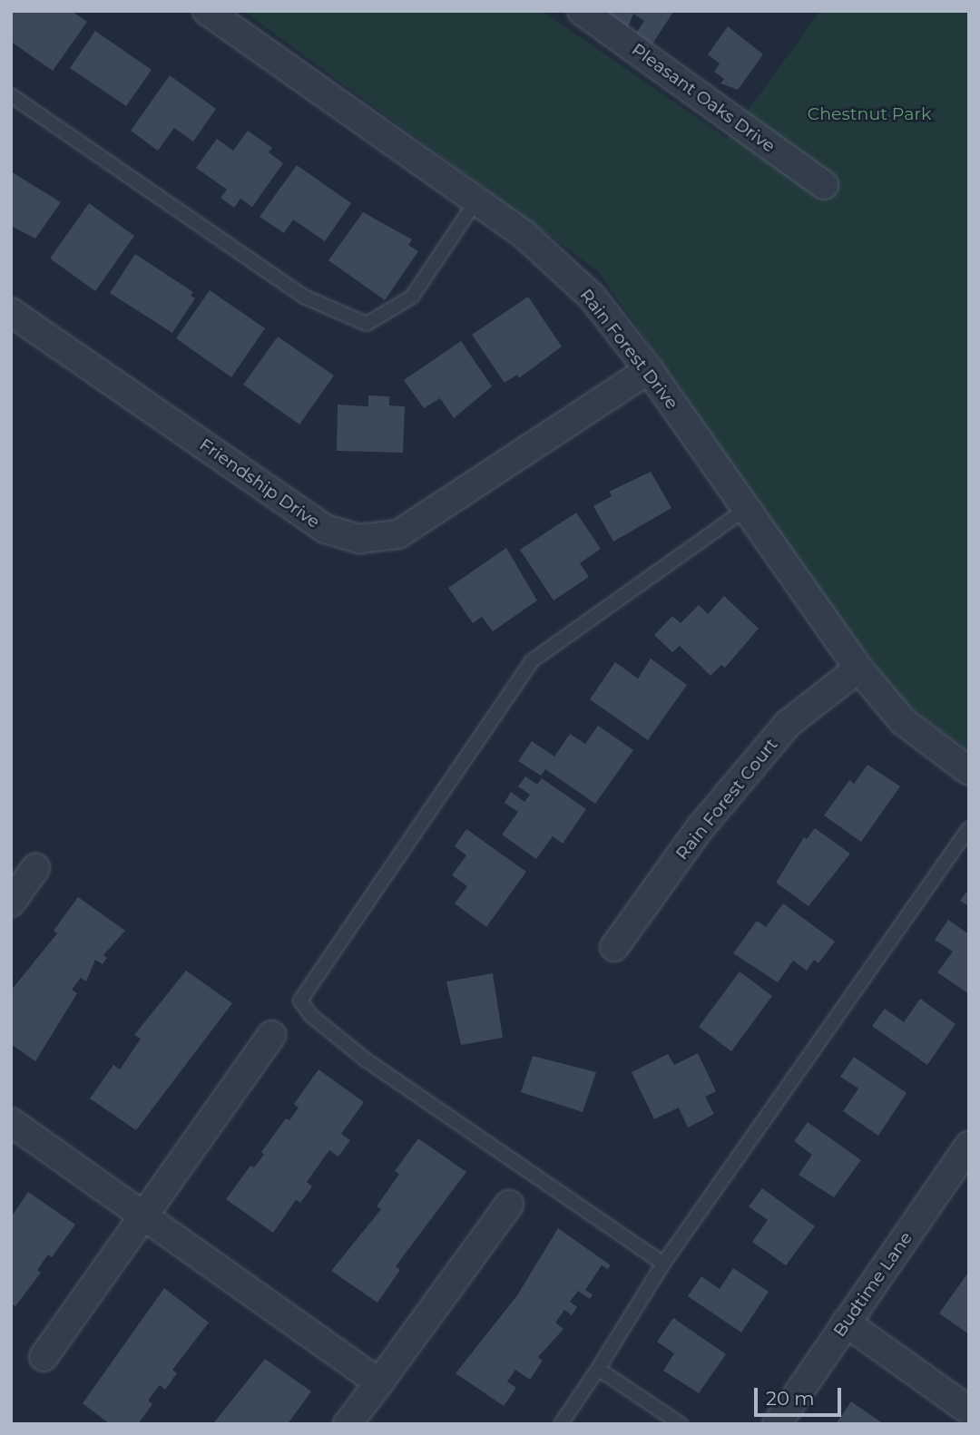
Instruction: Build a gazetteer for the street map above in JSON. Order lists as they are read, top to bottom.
{
  "streets": {
    "street": [
      "Pleasant Oaks Drive",
      "Rain Forest Drive",
      "Friendship Drive",
      "Rain Forest Court",
      "Budtime Lane"
    ]
  },
  "crossings": [
    ["Rain Forest Drive", "Friendship Drive"],
    ["Rain Forest Drive", "Rain Forest Court"]
  ],
  "parks": ["Chestnut Park"],
  "scale_bar": "20 m"
}
